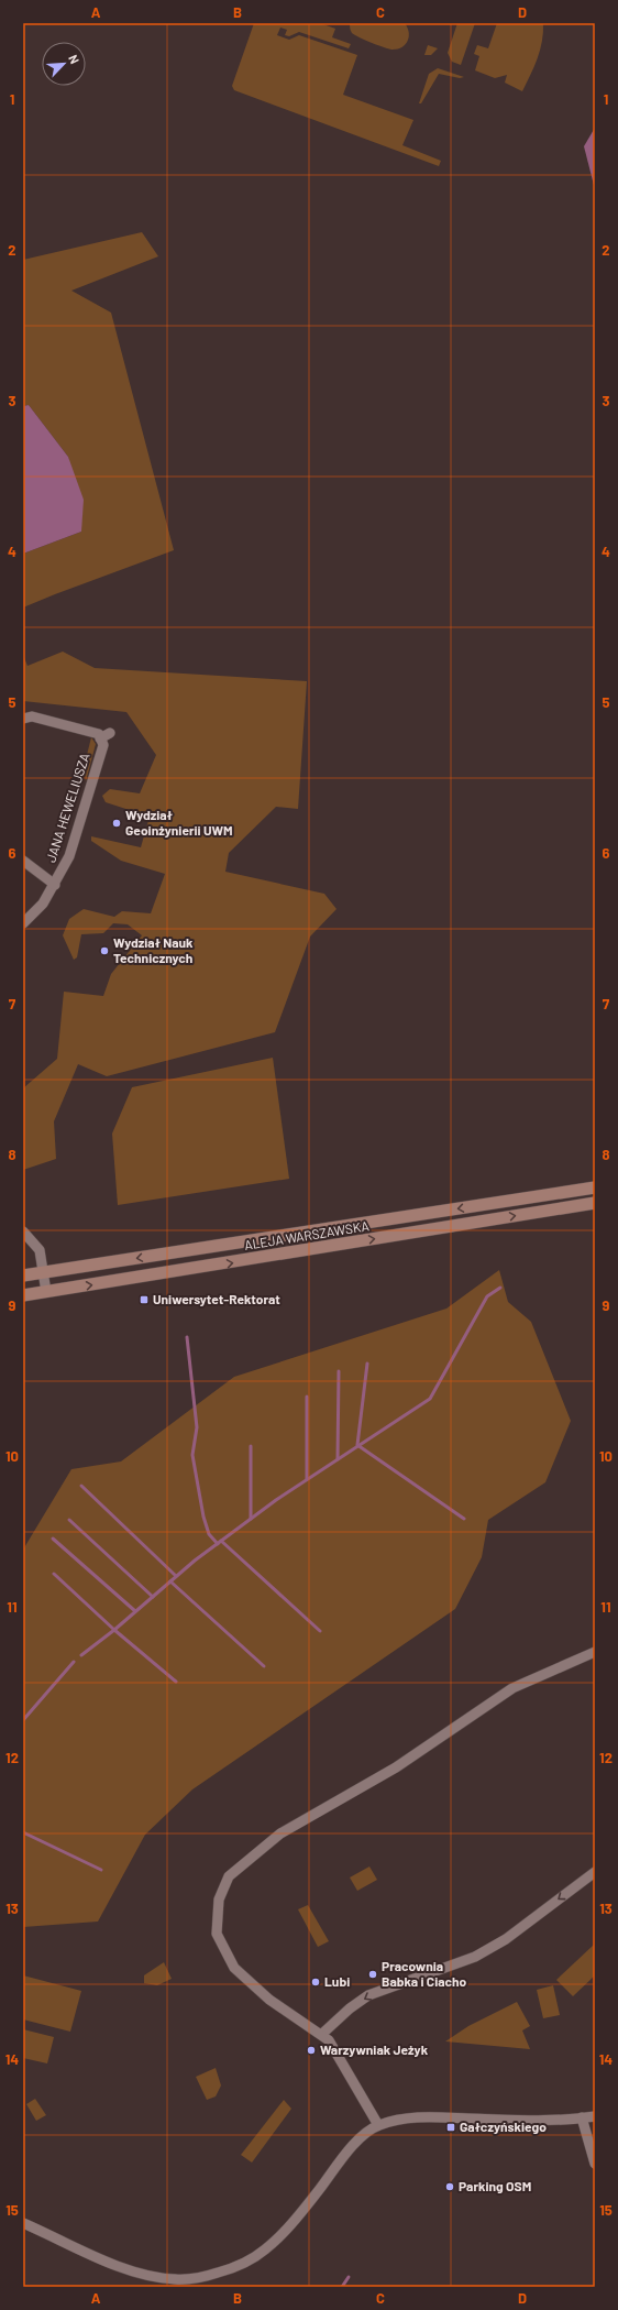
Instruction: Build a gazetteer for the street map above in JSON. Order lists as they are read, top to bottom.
{
  "streets": {
    "main road": ["ALEJA WARSZAWSKA"],
    "street": ["JANA HEWELIUSZA"]
  },
  "places": {
    "other": [
      "Wydział Geoinżynierii UWM",
      "Wydział Nauk Technicznych",
      "Pracownia Babka i Ciacho",
      "Lubi",
      "Warzywniak Jeżyk",
      "Parking OSM"
    ],
    "transit": ["Uniwersytet-Rektorat", "Gałczyńskiego"]
  },
  "north": "top right",
  "grid": {
    "columns": [
      "A",
      "B",
      "C",
      "D"
    ],
    "rows": [
      "1",
      "2",
      "3",
      "4",
      "5",
      "6",
      "7",
      "8",
      "9",
      "10",
      "11",
      "12",
      "13",
      "14",
      "15"
    ]
  }
}
